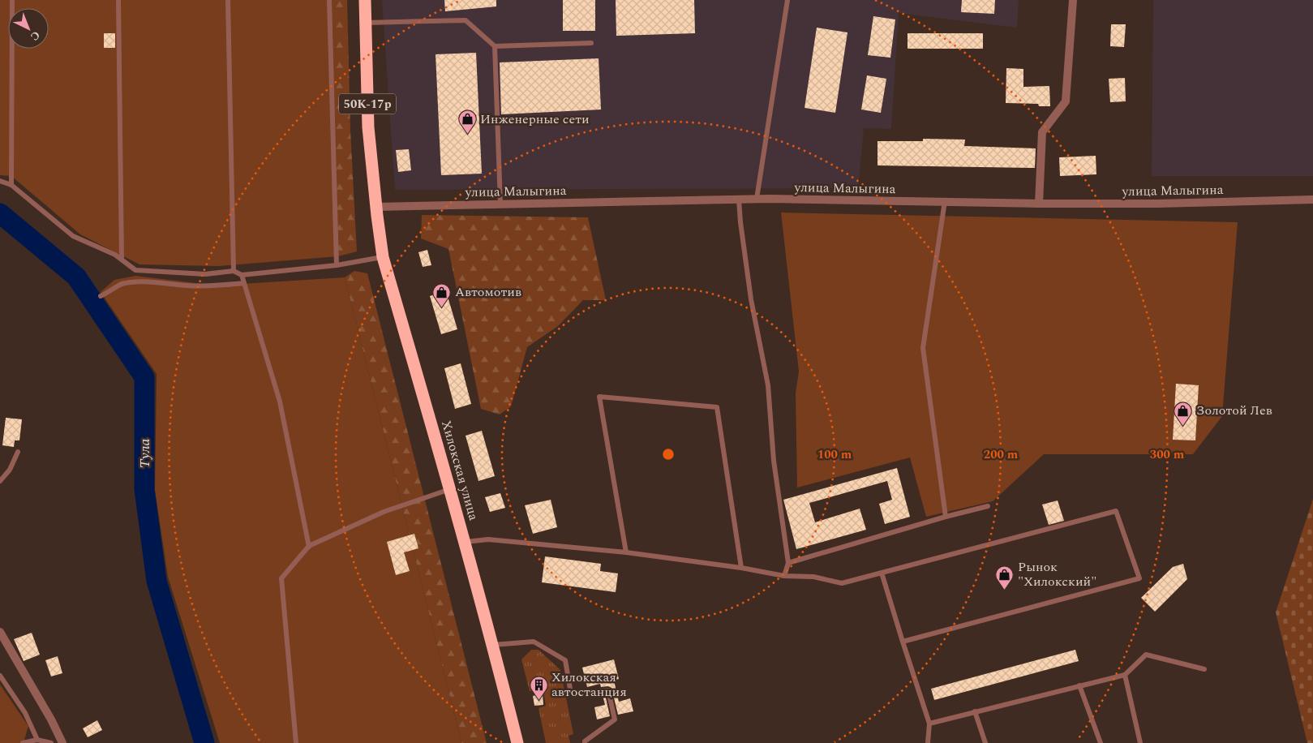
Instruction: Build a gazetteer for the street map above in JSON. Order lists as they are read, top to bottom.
{
  "streets": {
    "highway": ["50К-17р", "Хилокская улица"],
    "street": ["улица Малыгина"]
  },
  "crossings": [
    ["50К-17р", "улица Малыгина"],
    ["50К-17р", "Хилокская улица"],
    ["улица Малыгина", "Хилокская улица"]
  ],
  "water": ["Тула"],
  "places": {
    "shop": [
      "Инженерные сети",
      "Автомотив",
      "Золотой Лев",
      "Рынок \"Хилокский\""
    ],
    "building": ["Хилокская автостанция"]
  },
  "north": "bottom right",
  "rings": ["100 m", "200 m", "300 m"]
}
